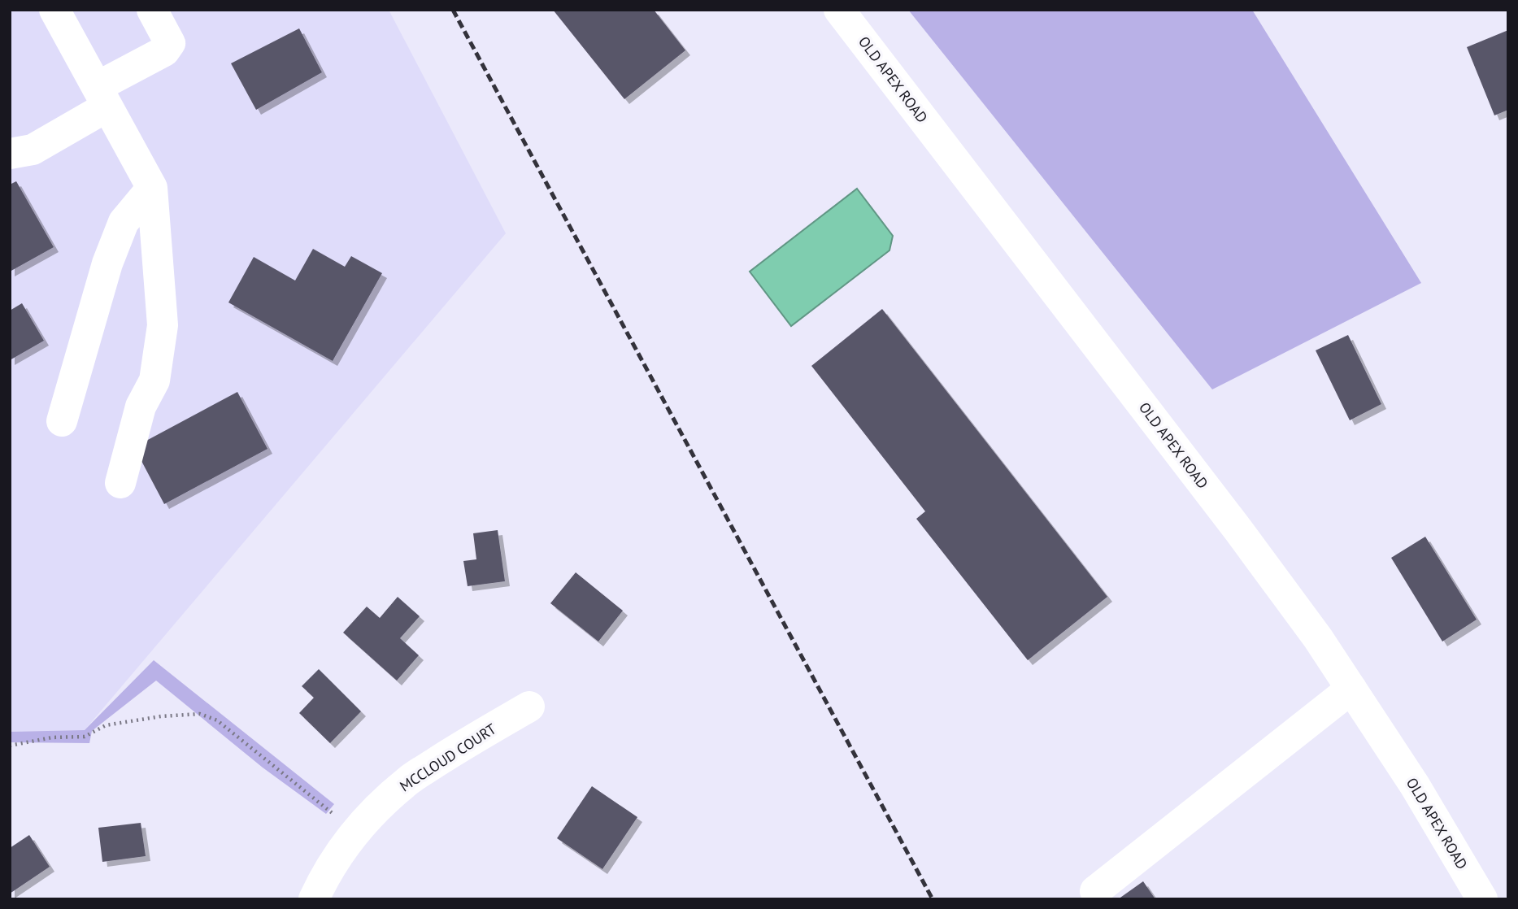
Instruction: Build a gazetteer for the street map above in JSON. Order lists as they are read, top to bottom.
{
  "streets": {
    "main road": ["OLD APEX ROAD", "MCCLOUD COURT"]
  }
}
